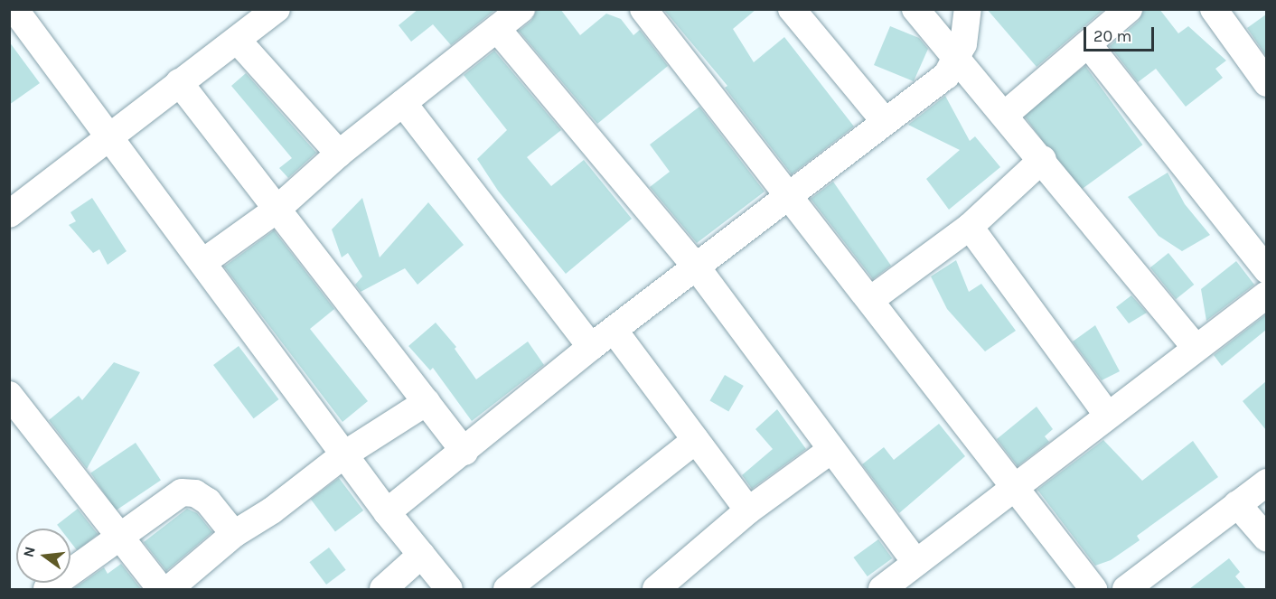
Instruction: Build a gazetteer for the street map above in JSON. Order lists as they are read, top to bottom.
{
  "scale_bar": "20 m",
  "north": "left"
}
